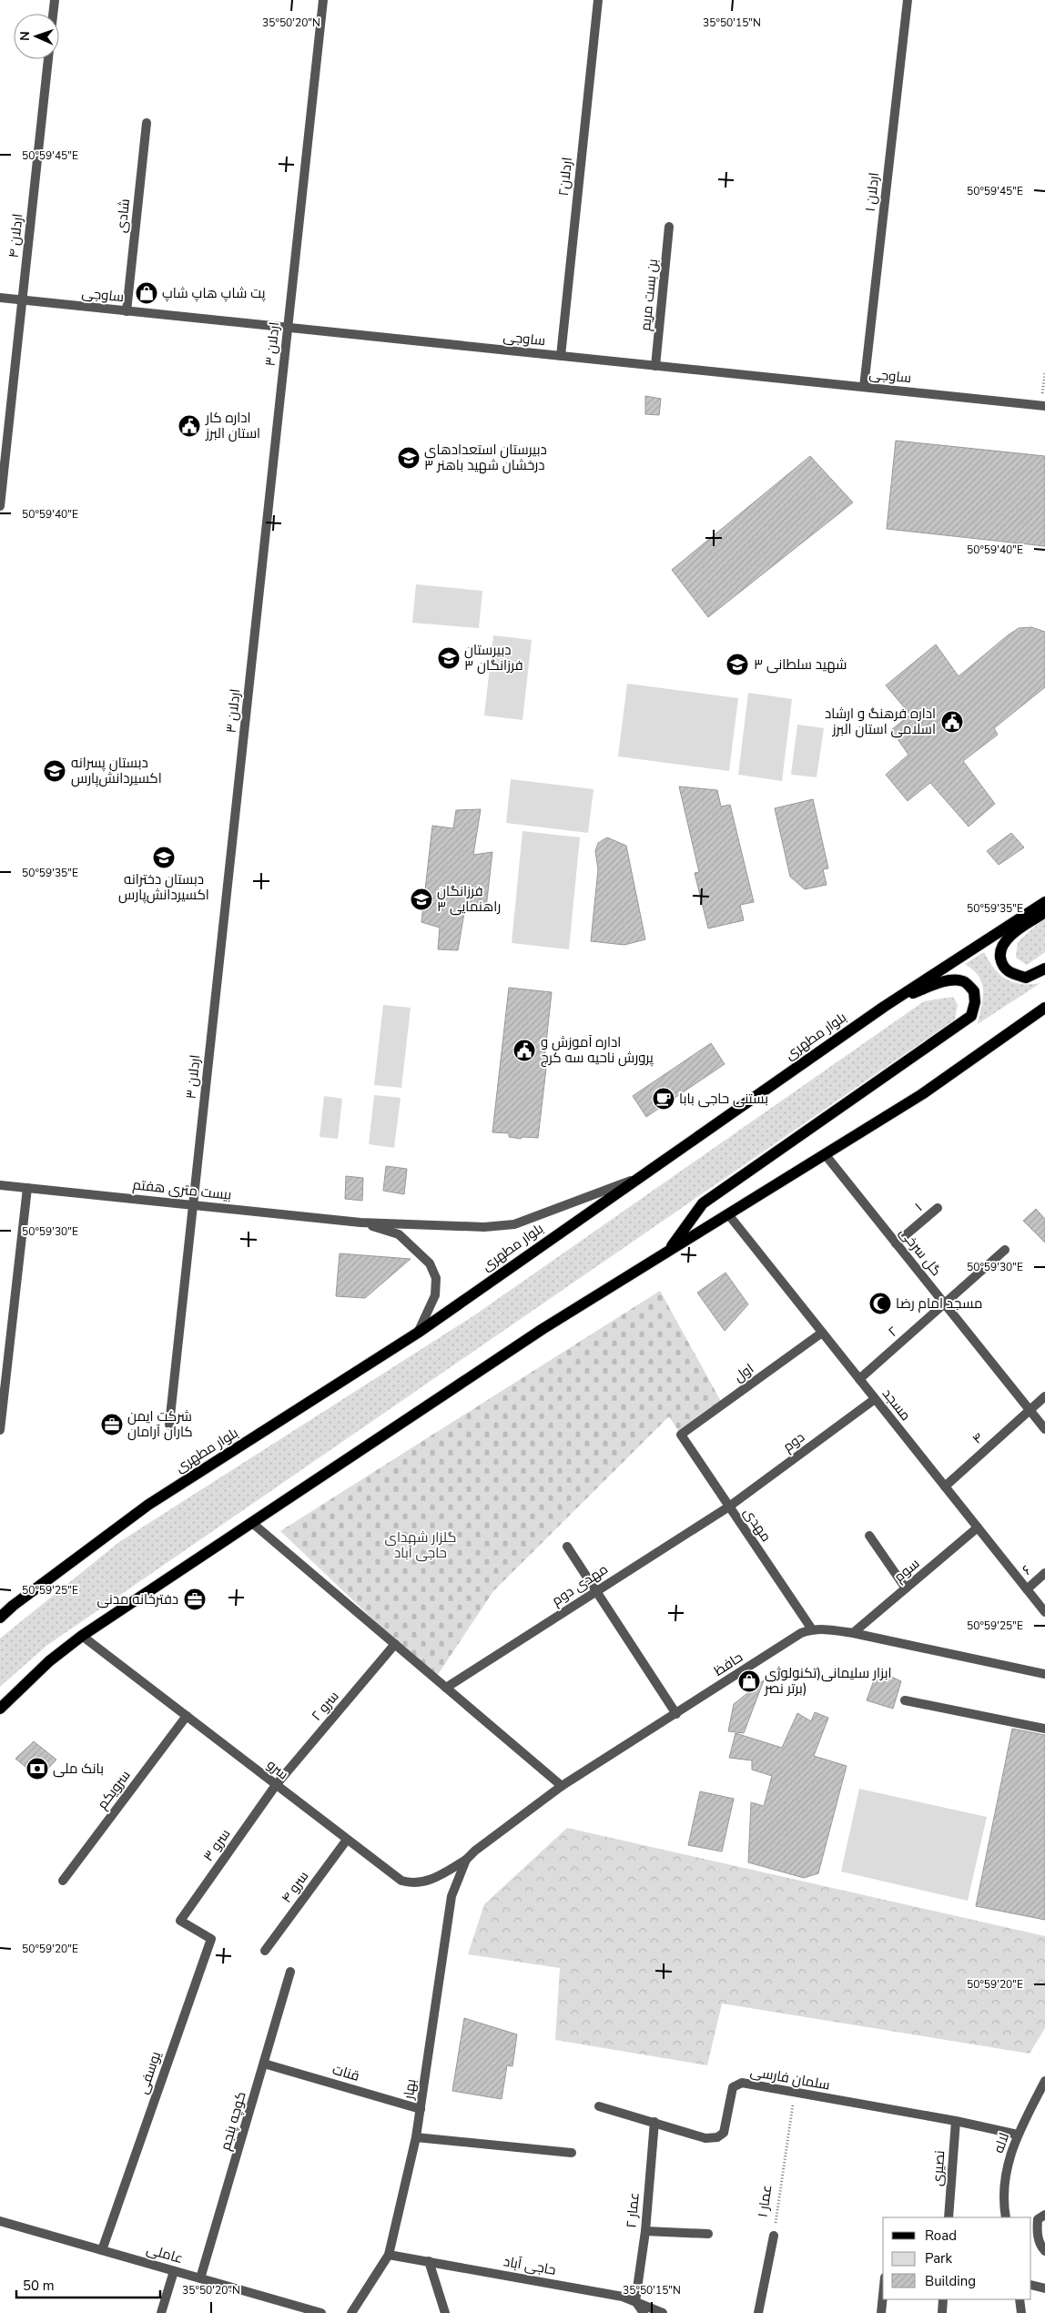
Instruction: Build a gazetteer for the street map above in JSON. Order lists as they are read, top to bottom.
{
  "streets": {
    "main road": ["بلوار مطهری"],
    "street": [
      "اردلان۲",
      "اردلان ۱",
      "شادی",
      "اردلان ۴",
      "ساوجی",
      "بن بست مریم",
      "اردلان ۳",
      "بیست متری هفتم",
      "۱",
      "گل سرخی",
      "۲",
      "اول",
      "مسجد",
      "۴",
      "دوم",
      "مهدی",
      "سوم",
      "۶",
      "مهدی دوم",
      "حافظ",
      "سرو ۲",
      "سرو",
      "سرویکم",
      "سرو ۳",
      "سرو ۴",
      "یوسفی",
      "قنات",
      "سلمان فارسی",
      "بهار",
      "کوچه پنجم",
      "لاله",
      "نصیری",
      "عمار ۱",
      "عمار ۲",
      "عاملی",
      "حاجی آباد"
    ]
  },
  "crossings": [
    ["اردلان۲", "ساوجی"],
    ["اردلان ۱", "ساوجی"],
    ["شادی", "ساوجی"],
    ["اردلان ۴", "ساوجی"],
    ["ساوجی", "بن بست مریم"],
    ["ساوجی", "اردلان ۳"],
    ["اردلان ۳", "بیست متری هفتم"],
    ["۱", "گل سرخی"],
    ["گل سرخی", "۲"],
    ["گل سرخی", "۴"],
    ["۲", "مسجد"],
    ["اول", "مسجد"],
    ["اول", "مهدی"],
    ["مسجد", "۴"],
    ["مسجد", "دوم"],
    ["مسجد", "سوم"],
    ["مسجد", "۶"],
    ["دوم", "مهدی"],
    ["دوم", "مهدی دوم"],
    ["مهدی", "مهدی دوم"],
    ["مهدی", "حافظ"],
    ["سوم", "حافظ"],
    ["حافظ", "سرو"],
    ["حافظ", "بهار"],
    ["سرو ۲", "سرو"],
    ["سرو ۲", "سرو ۳"],
    ["سرو", "سرویکم"],
    ["سرو", "سرو ۳"],
    ["سرو", "سرو ۴"],
    ["سرو", "بهار"],
    ["سرو ۳", "یوسفی"],
    ["یوسفی", "عاملی"],
    ["قنات", "بهار"],
    ["قنات", "کوچه پنجم"],
    ["سلمان فارسی", "لاله"],
    ["سلمان فارسی", "نصیری"],
    ["سلمان فارسی", "عمار ۱"],
    ["سلمان فارسی", "عمار ۲"],
    ["بهار", "حاجی آباد"],
    ["کوچه پنجم", "عاملی"],
    ["عمار ۲", "حاجی آباد"]
  ],
  "parks": ["گلزار شهدای حاجی آباد"],
  "places": {
    "shop": ["پت شاپ هاپ شاپ", "ابزار سلیمانی(تکنولوژی برتر نصر)"],
    "public building": ["اداره کار استان البرز", "اداره فرهنگ و ارشاد اسلامی استان البرز", "اداره آموزش و پرورش ناحیه سه کرج"],
    "school or university": [
      "دبیرستان استعدادهای درخشان شهید باهنر ۳",
      "دبیرستان فرزانگان ۳",
      "شهید سلطانی ۳",
      "دبستان پسرانه اکسیر‌دانش‌پارس",
      "دبستان دخترانه اکسیردانش‌پارس",
      "فرزانگان ۳ راهنمایی"
    ],
    "cafe": ["بستنی حاجی بابا"],
    "mosque": ["مسجد امام رضا"],
    "office": ["شرکت ایمن کاران آرامان", "دفترخانه مدنی"],
    "bank": ["بانک ملی"]
  },
  "legend": ["Road", "Park", "Building"],
  "scale_bar": "50 m",
  "north": "left",
  "coordinates": [
    "35°50'20\"N",
    "35°50'15\"N",
    "50°59'45\"E",
    "50°59'40\"E",
    "50°59'35\"E",
    "50°59'30\"E",
    "50°59'25\"E",
    "50°59'20\"E"
  ]
}
